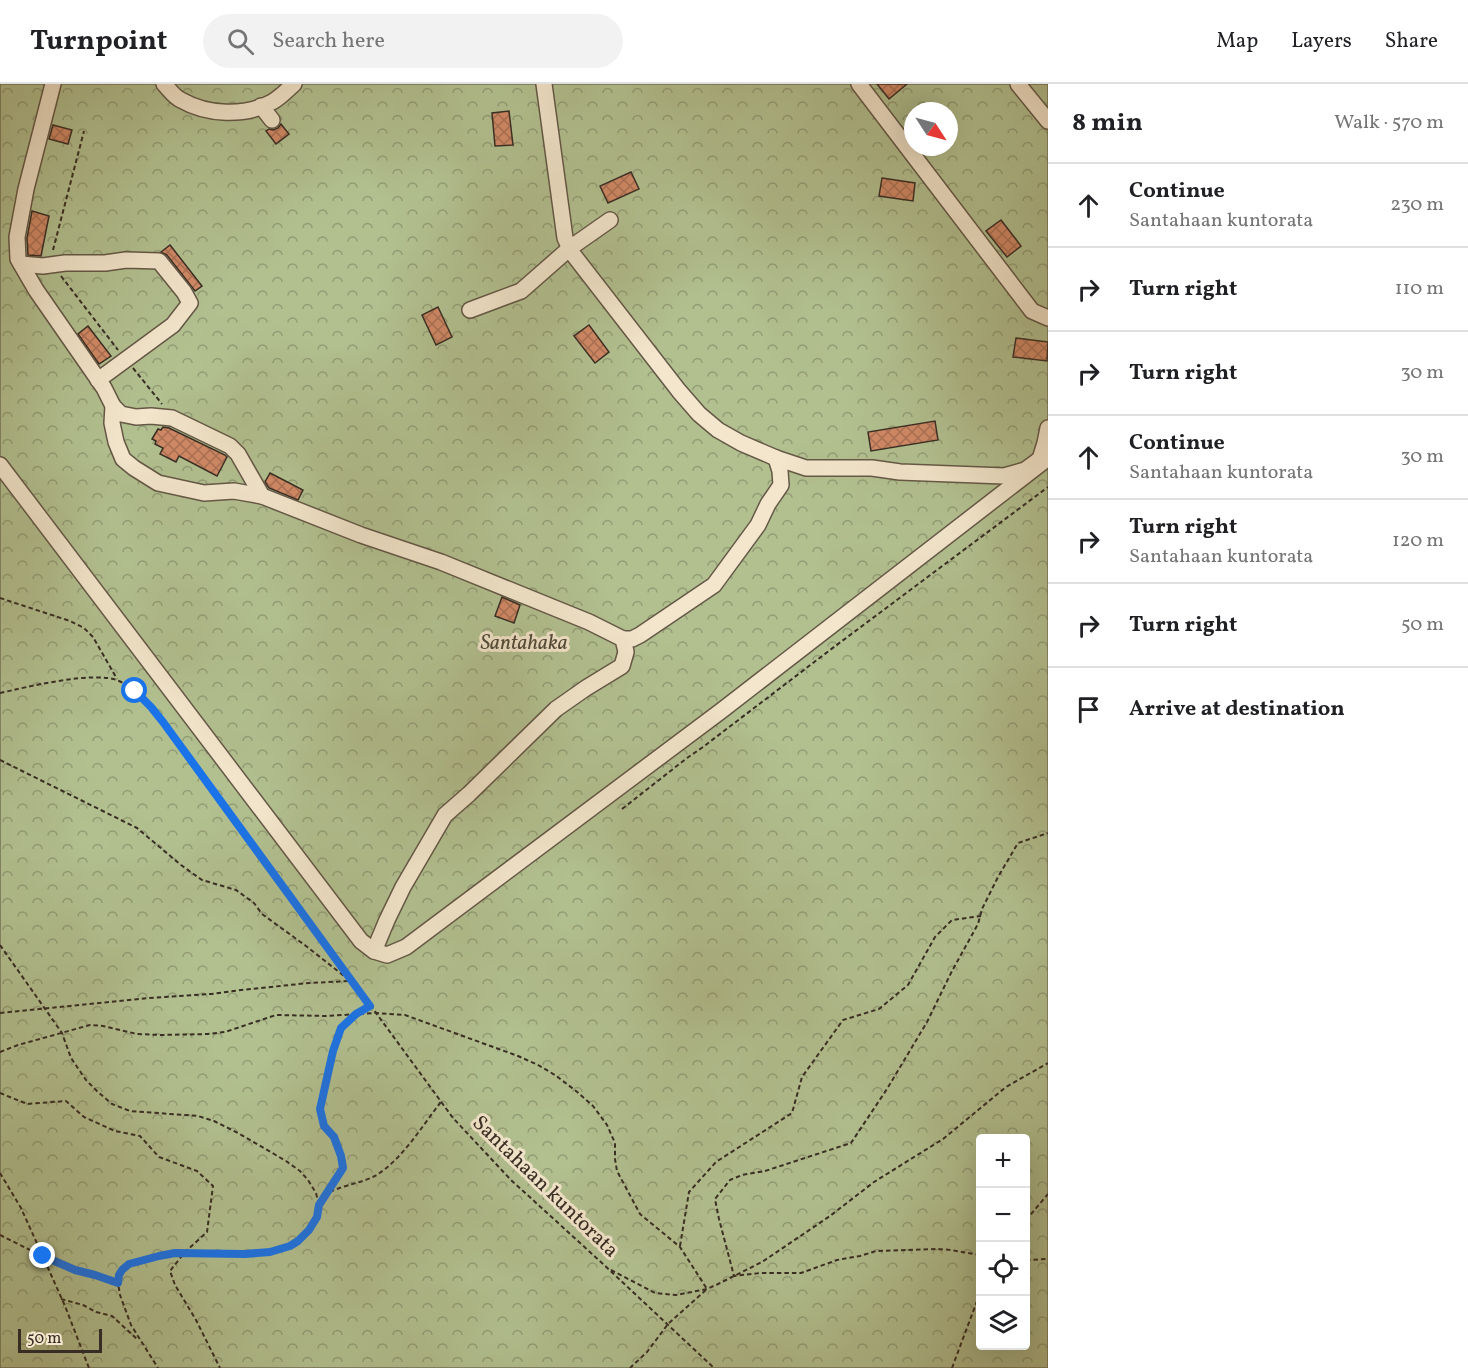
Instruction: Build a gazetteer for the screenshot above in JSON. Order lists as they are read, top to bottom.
{
  "streets": {
    "path": ["Santahaan kuntorata"]
  },
  "parks": ["Santahaka"],
  "scale_bar": "50 m",
  "north": "bottom right",
  "page": {
    "header": "Turnpoint",
    "search": "Search here",
    "nav": ["Map", "Layers", "Share"],
    "heading": ["8 min", "Walk · 570 m"],
    "list": [
      ["Continue", "Santahaan kuntorata", "230 m"],
      ["Turn right", "110 m"],
      ["Turn right", "30 m"],
      ["Continue", "Santahaan kuntorata", "30 m"],
      ["Turn right", "Santahaan kuntorata", "120 m"],
      ["Turn right", "50 m"],
      "Arrive at destination"
    ],
    "map_buttons": ["+", "−"],
    "scale": "50 m"
  }
}
